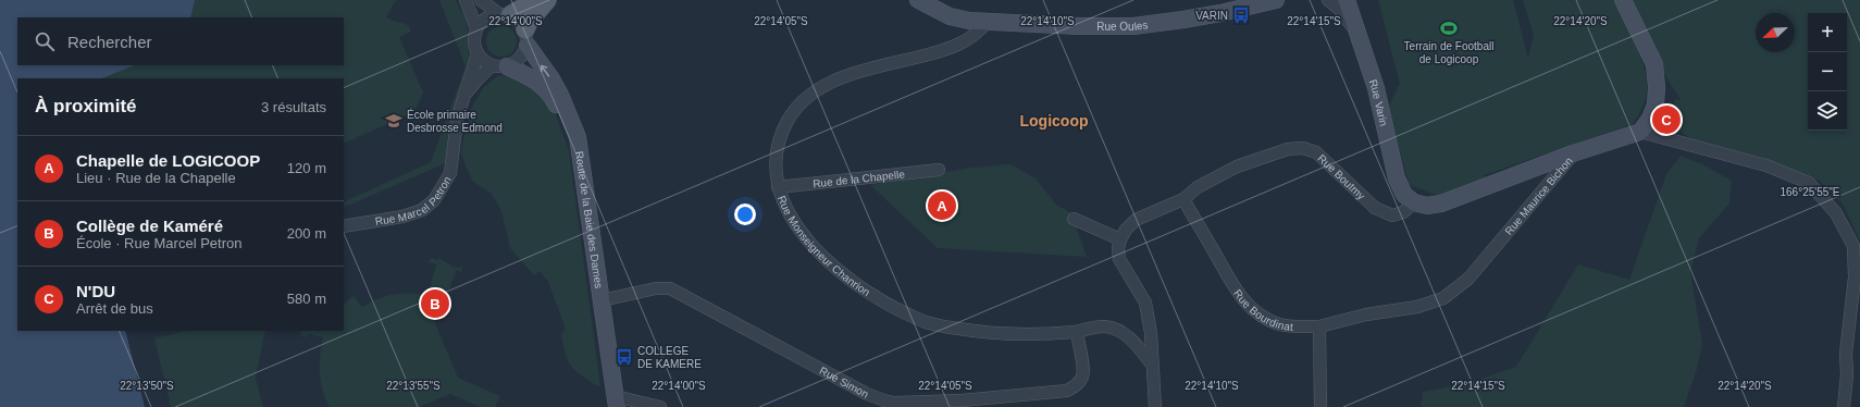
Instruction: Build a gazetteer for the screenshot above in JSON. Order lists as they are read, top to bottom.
{
  "streets": {
    "street": [
      "Rue Oules",
      "Rue Varin",
      "Rue Boutmy",
      "Rue de la Chapelle",
      "Rue Maurice Bichon",
      "Rue Marcel Petron",
      "Route de la Baie des Dames",
      "Rue Monseigneur Chanrion",
      "Rue Bourdinat",
      "Rue Simon"
    ]
  },
  "crossings": [
    ["Rue Oules", "Rue Monseigneur Chanrion"],
    ["Rue Varin", "Rue Boutmy"],
    ["Rue Boutmy", "Rue Bourdinat"],
    ["Rue de la Chapelle", "Rue Monseigneur Chanrion"],
    ["Rue Maurice Bichon", "Rue Bourdinat"],
    ["Rue Marcel Petron", "Route de la Baie des Dames"],
    ["Route de la Baie des Dames", "Rue Simon"],
    ["Rue Monseigneur Chanrion", "Rue Simon"]
  ],
  "districts": ["Logicoop"],
  "places": {
    "bus stop": ["VARIN", "COLLEGE DE KAMERE"],
    "sports": ["Terrain de Football de Logicoop"],
    "school or university": ["École primaire Desbrosse Edmond"]
  },
  "north": "bottom left",
  "page": {
    "map_buttons": ["+", "−"],
    "search": "Rechercher",
    "heading": ["À proximité", "3 résultats"],
    "pins": ["C", "A", "B"],
    "list": [
      {
        "mark": "A",
        "name": "Chapelle de LOGICOOP",
        "note": "Lieu · Rue de la Chapelle",
        "value": "120 m"
      },
      {
        "mark": "B",
        "name": "Collège de Kaméré",
        "note": "École · Rue Marcel Petron",
        "value": "200 m"
      },
      {
        "mark": "C",
        "name": "N'DU",
        "note": "Arrêt de bus",
        "value": "580 m"
      }
    ]
  },
  "coordinates": [
    "22°14'00\"S",
    "22°14'05\"S",
    "22°14'20\"S",
    "22°14'10\"S",
    "22°14'15\"S",
    "166°25'55\"E",
    "22°13'50\"S",
    "22°13'55\"S"
  ]
}
